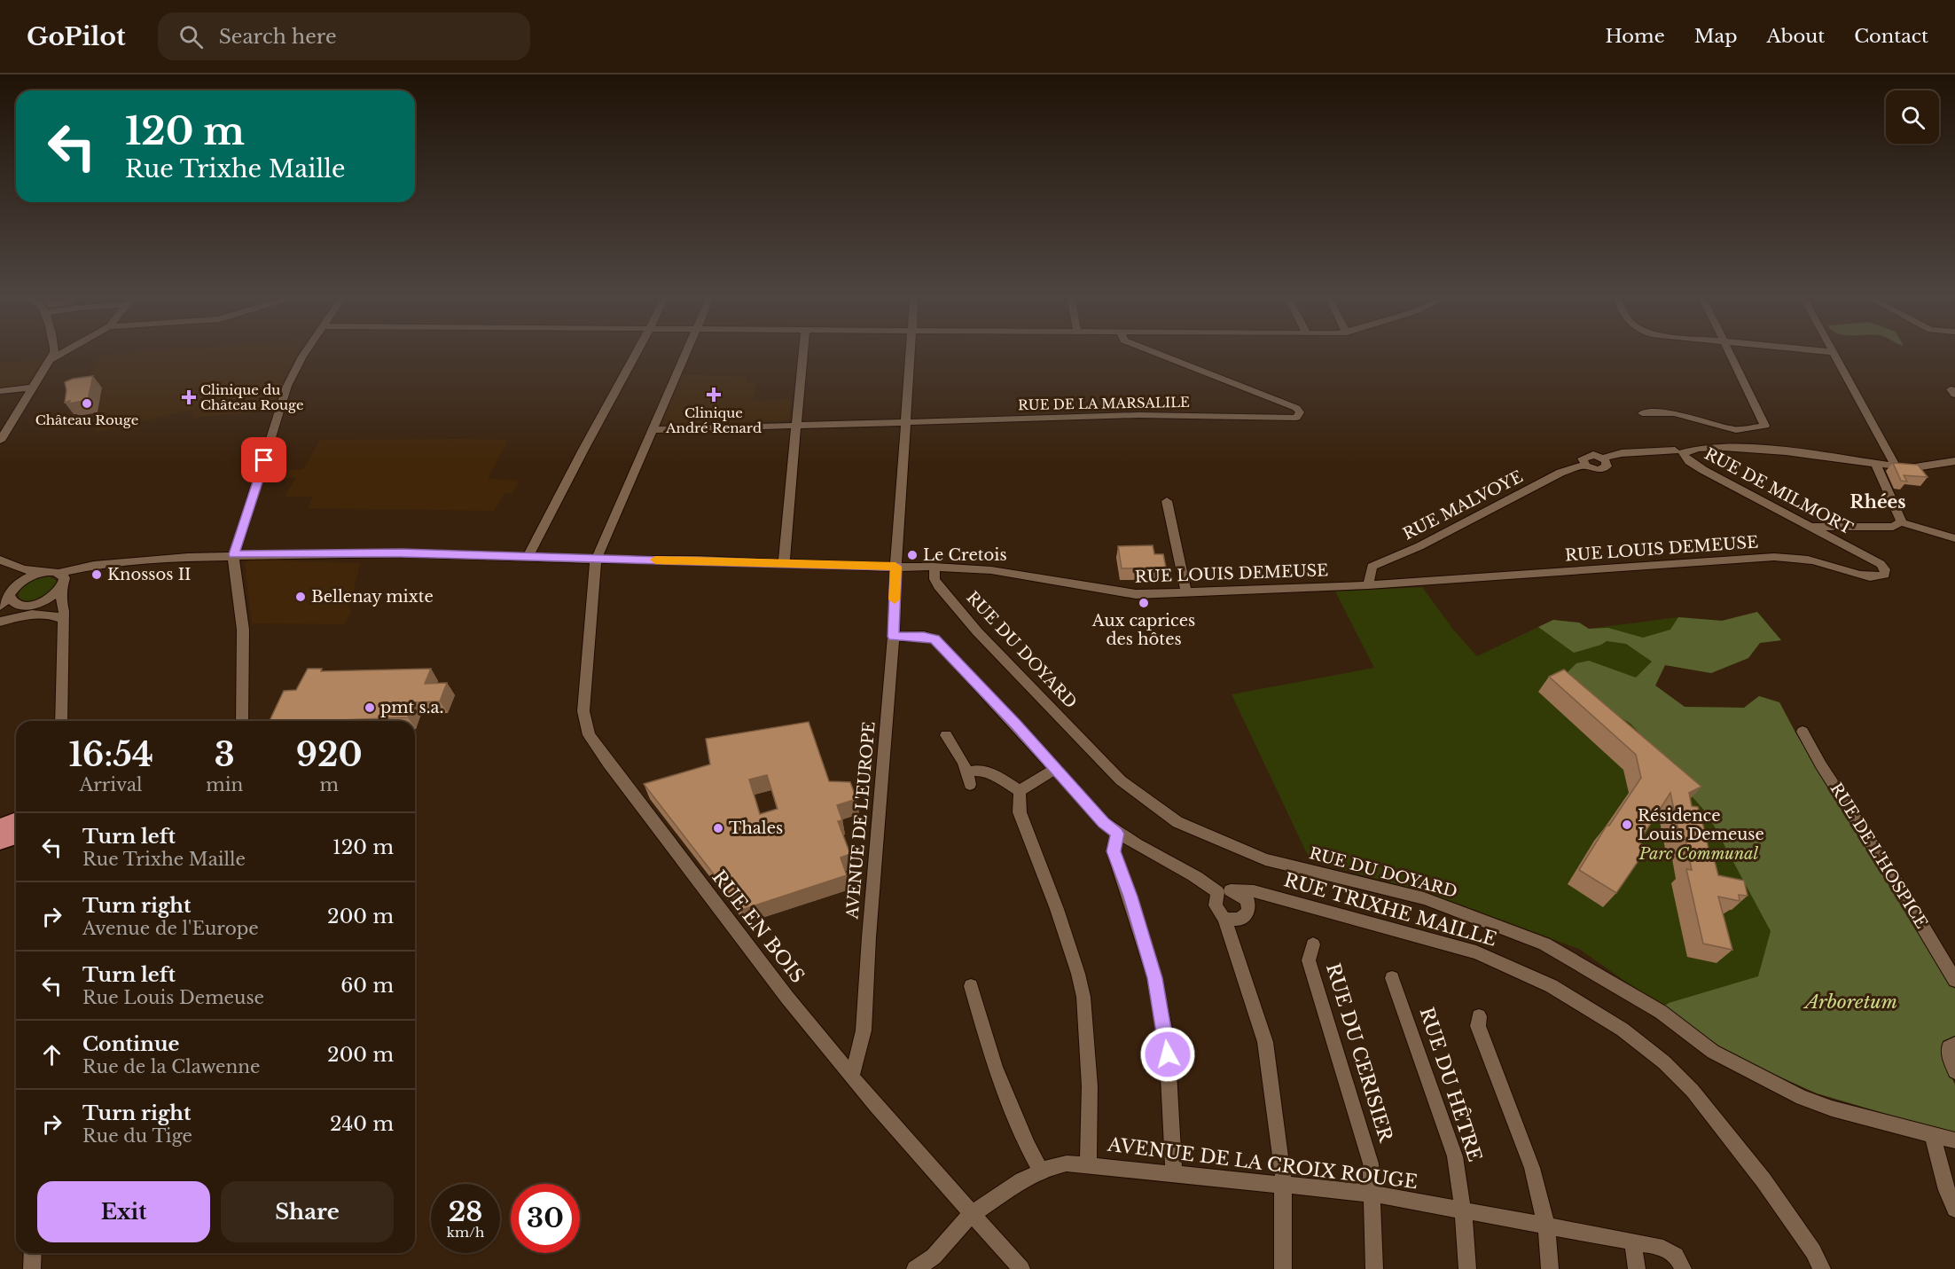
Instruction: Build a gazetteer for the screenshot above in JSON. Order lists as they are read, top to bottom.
{
  "streets": {
    "street": [
      "RUE DE LA MARSALILE",
      "RUE DE MILMORT",
      "RUE MALVOYE",
      "RUE LOUIS DEMEUSE",
      "RUE DU DOYARD",
      "AVENUE DE L'EUROPE",
      "RUE DE L'HOSPICE",
      "RUE TRIXHE MAILLE",
      "RUE EN BOIS",
      "RUE DU CERISIER",
      "RUE DU HÊTRE",
      "AVENUE DE LA CROIX ROUGE"
    ]
  },
  "crossings": [
    ["RUE DE LA MARSALILE", "AVENUE DE L'EUROPE"],
    ["RUE DE MILMORT", "RUE LOUIS DEMEUSE"],
    ["RUE MALVOYE", "RUE LOUIS DEMEUSE"],
    ["RUE LOUIS DEMEUSE", "RUE DU DOYARD"],
    ["RUE LOUIS DEMEUSE", "AVENUE DE L'EUROPE"],
    ["RUE LOUIS DEMEUSE", "RUE EN BOIS"],
    ["AVENUE DE L'EUROPE", "RUE EN BOIS"],
    ["RUE EN BOIS", "AVENUE DE LA CROIX ROUGE"],
    ["RUE DU CERISIER", "AVENUE DE LA CROIX ROUGE"],
    ["RUE DU HÊTRE", "AVENUE DE LA CROIX ROUGE"]
  ],
  "districts": ["Rhées"],
  "parks": ["Parc Communal", "Arboretum"],
  "places": {
    "health": ["Clinique André Renard", "Clinique du Château Rouge"],
    "other": [
      "Château Rouge",
      "Le Cretois",
      "Knossos II",
      "Bellenay mixte",
      "Aux caprices des hôtes",
      "pmt s.a.",
      "Résidence Louis Demeuse",
      "Thales"
    ]
  },
  "page": {
    "header": "GoPilot",
    "search": "Search here",
    "nav": [
      "Home",
      "Map",
      "About",
      "Contact"
    ],
    "turn": ["120 m", "Rue Trixhe Maille"],
    "eta": [
      "16:54",
      "Arrival",
      "3",
      "min",
      "920",
      "m"
    ],
    "list": [
      {
        "name": "Turn left",
        "note": "Rue Trixhe Maille",
        "value": "120 m"
      },
      {
        "name": "Turn right",
        "note": "Avenue de l'Europe",
        "value": "200 m"
      },
      {
        "name": "Turn left",
        "note": "Rue Louis Demeuse",
        "value": "60 m"
      },
      {
        "name": "Continue",
        "note": "Rue de la Clawenne",
        "value": "200 m"
      },
      {
        "name": "Turn right",
        "note": "Rue du Tige",
        "value": "240 m"
      }
    ],
    "buttons": ["Exit", "Share"],
    "speed": "28 km/h",
    "limit": "30"
  }
}
